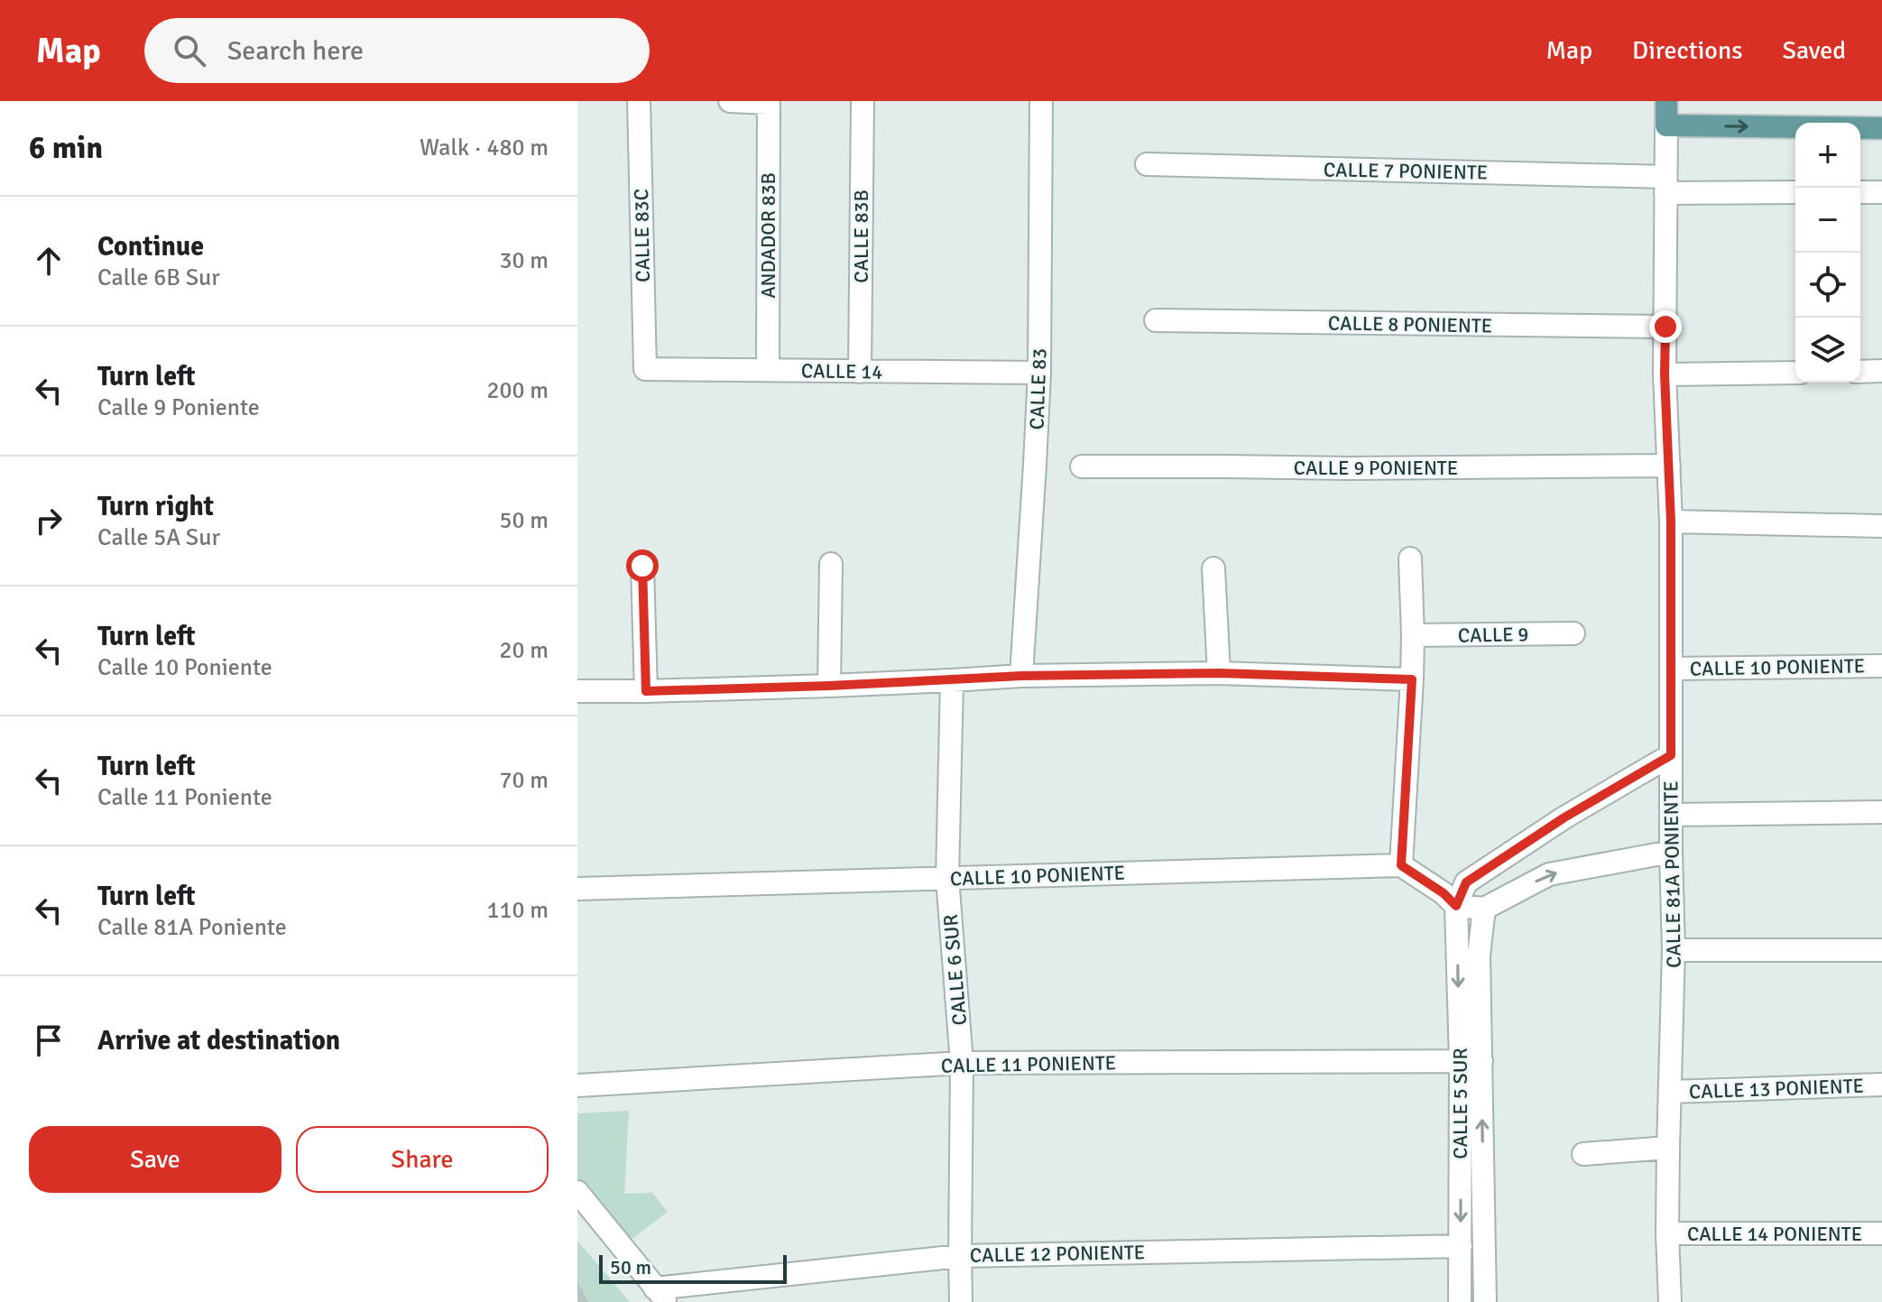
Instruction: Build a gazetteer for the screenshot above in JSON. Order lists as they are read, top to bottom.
{
  "streets": {
    "main road": ["CALLE 81A PONIENTE"],
    "street": [
      "CALLE 7 PONIENTE",
      "CALLE 83C",
      "ANDADOR 83B",
      "CALLE 83B",
      "CALLE 8 PONIENTE",
      "CALLE 14",
      "CALLE 83",
      "CALLE 9 PONIENTE",
      "CALLE 9",
      "CALLE 10 PONIENTE",
      "CALLE 6 SUR",
      "CALLE 11 PONIENTE",
      "CALLE 13 PONIENTE",
      "CALLE 5 SUR",
      "CALLE 14 PONIENTE",
      "CALLE 12 PONIENTE"
    ]
  },
  "crossings": [
    ["CALLE 7 PONIENTE", "CALLE 81A PONIENTE"],
    ["CALLE 83C", "CALLE 14"],
    ["ANDADOR 83B", "CALLE 14"],
    ["CALLE 83B", "CALLE 14"],
    ["CALLE 8 PONIENTE", "CALLE 81A PONIENTE"],
    ["CALLE 14", "CALLE 83"],
    ["CALLE 9 PONIENTE", "CALLE 81A PONIENTE"],
    ["CALLE 10 PONIENTE", "CALLE 81A PONIENTE"],
    ["CALLE 10 PONIENTE", "CALLE 6 SUR"],
    ["CALLE 81A PONIENTE", "CALLE 13 PONIENTE"],
    ["CALLE 81A PONIENTE", "CALLE 14 PONIENTE"],
    ["CALLE 6 SUR", "CALLE 11 PONIENTE"],
    ["CALLE 6 SUR", "CALLE 12 PONIENTE"],
    ["CALLE 11 PONIENTE", "CALLE 5 SUR"],
    ["CALLE 5 SUR", "CALLE 12 PONIENTE"]
  ],
  "scale_bar": "50 m",
  "page": {
    "header": "Map",
    "search": "Search here",
    "nav": ["Map", "Directions", "Saved"],
    "heading": ["6 min", "Walk · 480 m"],
    "map_buttons": ["+", "−"],
    "list": [
      ["Continue", "Calle 6B Sur", "30 m"],
      ["Turn left", "Calle 9 Poniente", "200 m"],
      ["Turn right", "Calle 5A Sur", "50 m"],
      ["Turn left", "Calle 10 Poniente", "20 m"],
      ["Turn left", "Calle 11 Poniente", "70 m"],
      ["Turn left", "Calle 81A Poniente", "110 m"],
      "Arrive at destination"
    ],
    "buttons": ["Save", "Share"],
    "scale": "50 m"
  }
}
